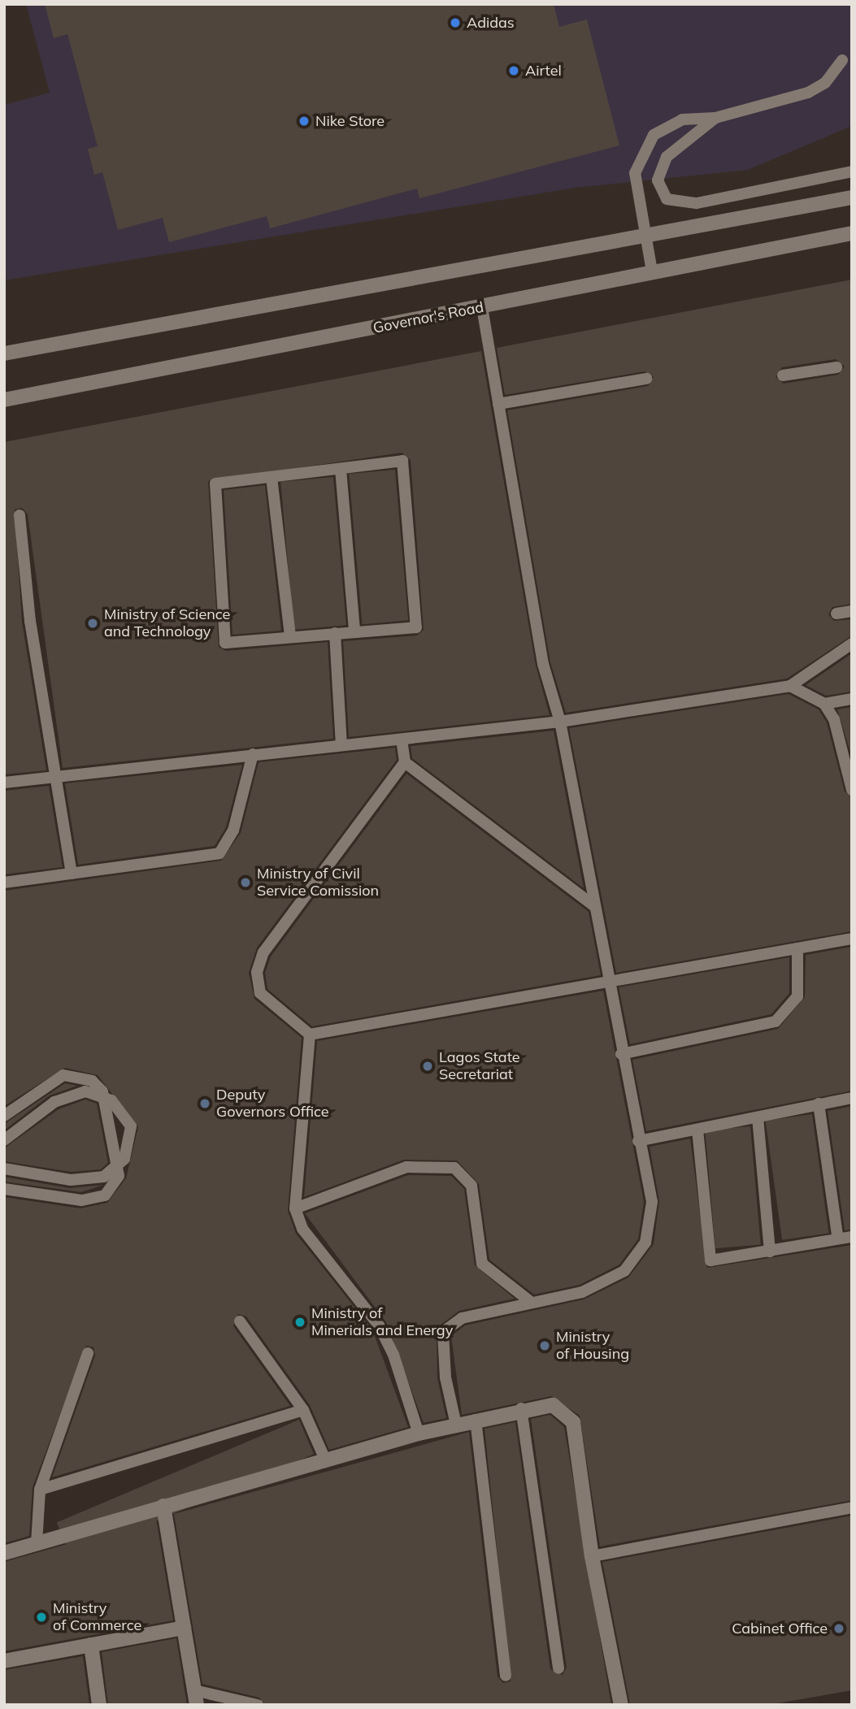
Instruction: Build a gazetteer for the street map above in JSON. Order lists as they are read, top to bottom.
{
  "streets": {
    "street": ["Governor's Road"]
  },
  "places": [
    "Adidas",
    "Airtel",
    "Nike Store",
    "Ministry of Science and Technology",
    "Ministry of Civil Service Comission",
    "Lagos State Secretariat",
    "Deputy Governors Office",
    "Ministry of Minerials and Energy",
    "Ministry of Housing",
    "Ministry of Commerce",
    "Cabinet Office"
  ]
}
